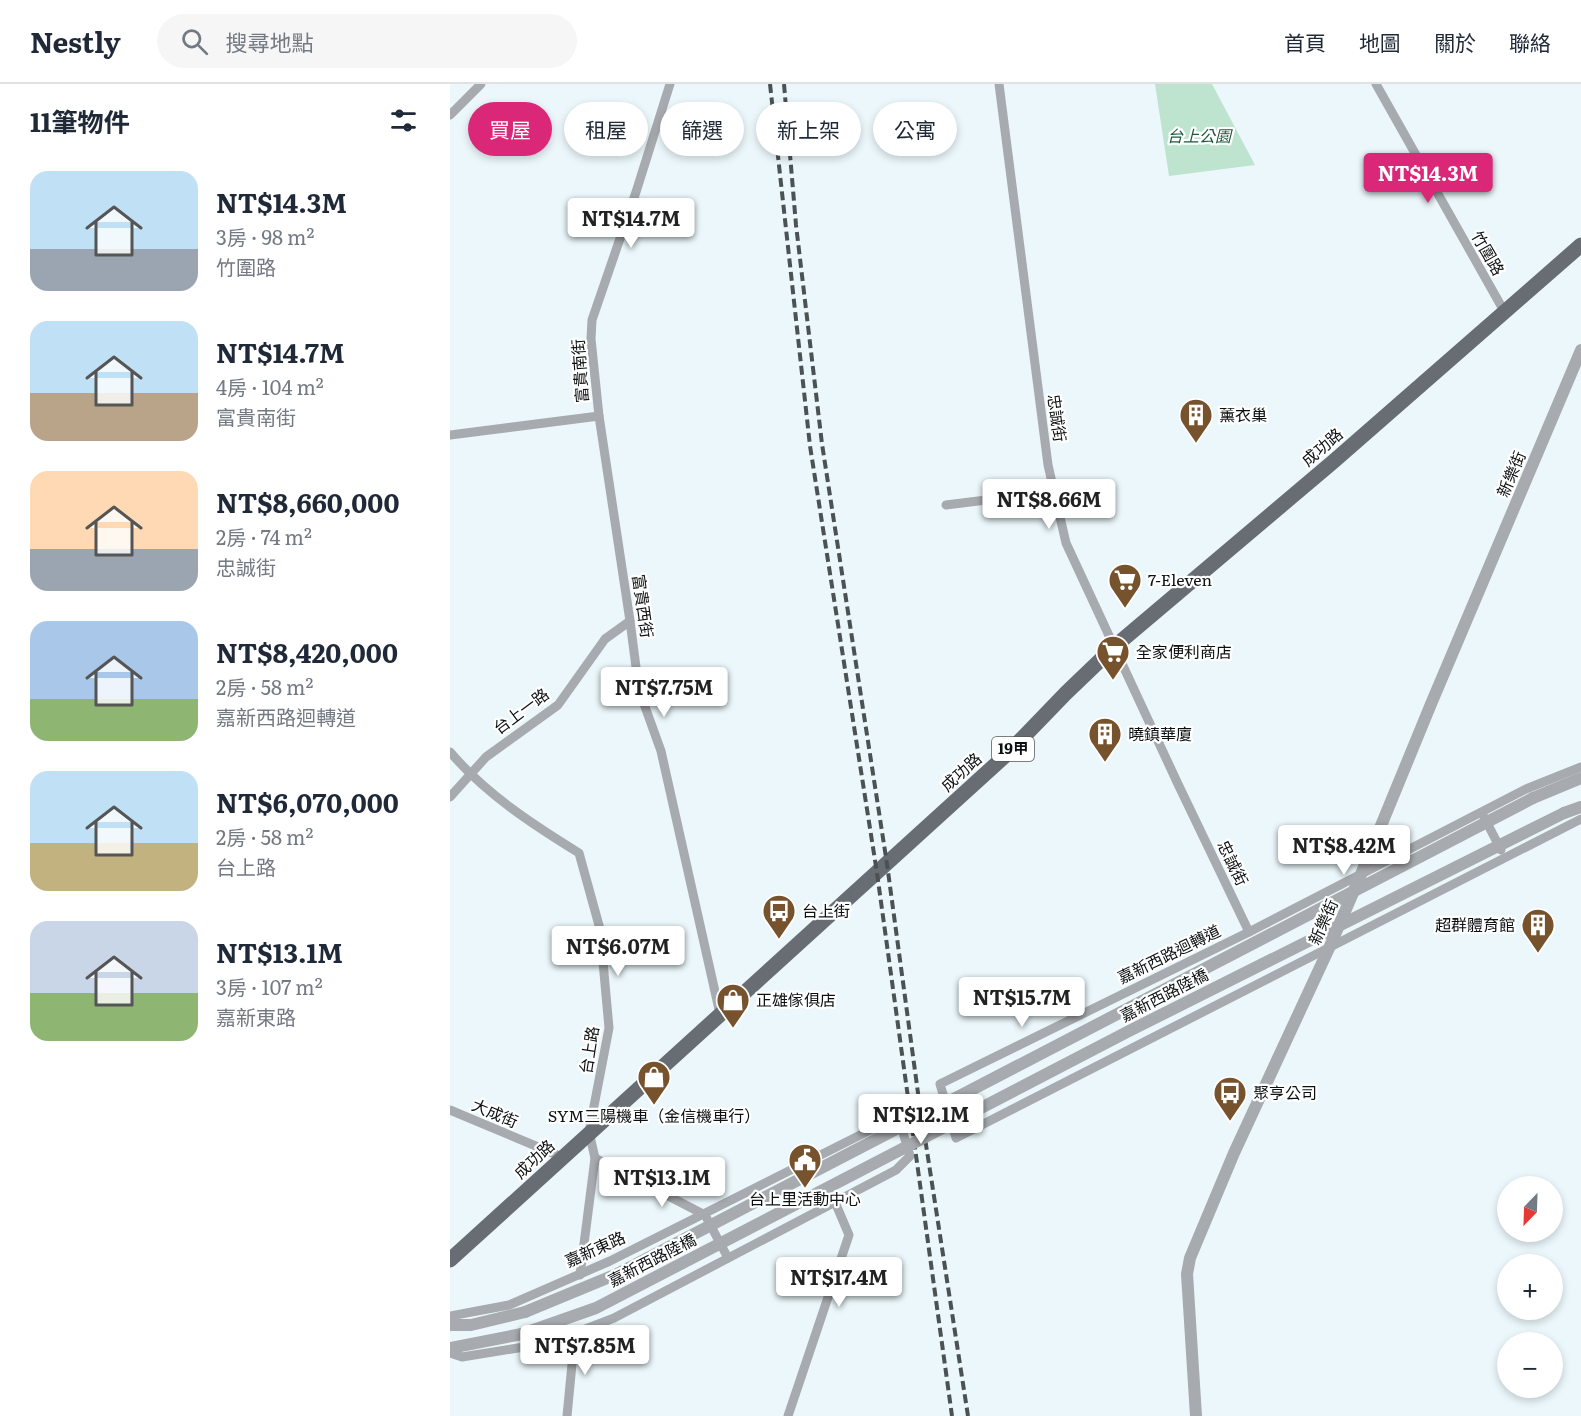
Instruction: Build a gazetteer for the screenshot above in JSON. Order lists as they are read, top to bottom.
{
  "streets": {
    "main road": ["成功路", "19甲"],
    "street": [
      "竹圍路",
      "富貴南街",
      "忠誠街",
      "新樂街",
      "富貴西街",
      "台上一路",
      "嘉新西路迴轉道",
      "嘉新西路陸橋",
      "台上路",
      "大成街",
      "嘉新東路"
    ]
  },
  "crossings": [
    ["竹圍路", "成功路"],
    ["富貴南街", "富貴西街"],
    ["忠誠街", "成功路"],
    ["忠誠街", "嘉新西路迴轉道"],
    ["成功路", "富貴西街"],
    ["成功路", "台上路"],
    ["成功路", "大成街"],
    ["新樂街", "嘉新西路迴轉道"],
    ["富貴西街", "台上一路"],
    ["台上一路", "台上路"],
    ["台上路", "嘉新東路"]
  ],
  "parks": ["台上公園"],
  "places": {
    "building": ["薰衣巢", "曉鎮華廈", "超群體育館"],
    "supermarket": ["7-Eleven", "全家便利商店"],
    "bus stop": ["台上街", "聚亨公司"],
    "shop": ["正雄傢俱店", "SYM三陽機車（金信機車行）"],
    "public building": ["台上里活動中心"]
  },
  "north": "bottom left",
  "page": {
    "header": "Nestly",
    "search": "搜尋地點",
    "nav": [
      "首頁",
      "地圖",
      "關於",
      "聯絡"
    ],
    "heading": "11筆物件",
    "chip": [
      "買屋",
      "租屋",
      "篩選",
      "新上架",
      "公寓"
    ],
    "price": [
      "NT$14.3M",
      "NT$14.7M",
      "NT$8.66M",
      "NT$7.75M",
      "NT$8.42M",
      "NT$6.07M",
      "NT$15.7M",
      "NT$12.1M",
      "NT$13.1M",
      "NT$17.4M",
      "NT$7.85M"
    ],
    "list": [
      {
        "name": "NT$14.3M",
        "note": "3房 · 98 m² · 竹圍路"
      },
      {
        "name": "NT$14.7M",
        "note": "4房 · 104 m² · 富貴南街"
      },
      {
        "name": "NT$8,660,000",
        "note": "2房 · 74 m² · 忠誠街"
      },
      {
        "name": "NT$8,420,000",
        "note": "2房 · 58 m² · 嘉新西路迴轉道"
      },
      {
        "name": "NT$6,070,000",
        "note": "2房 · 58 m² · 台上路"
      },
      {
        "name": "NT$13.1M",
        "note": "3房 · 107 m² · 嘉新東路"
      }
    ],
    "map_buttons": ["+", "−"]
  }
}
